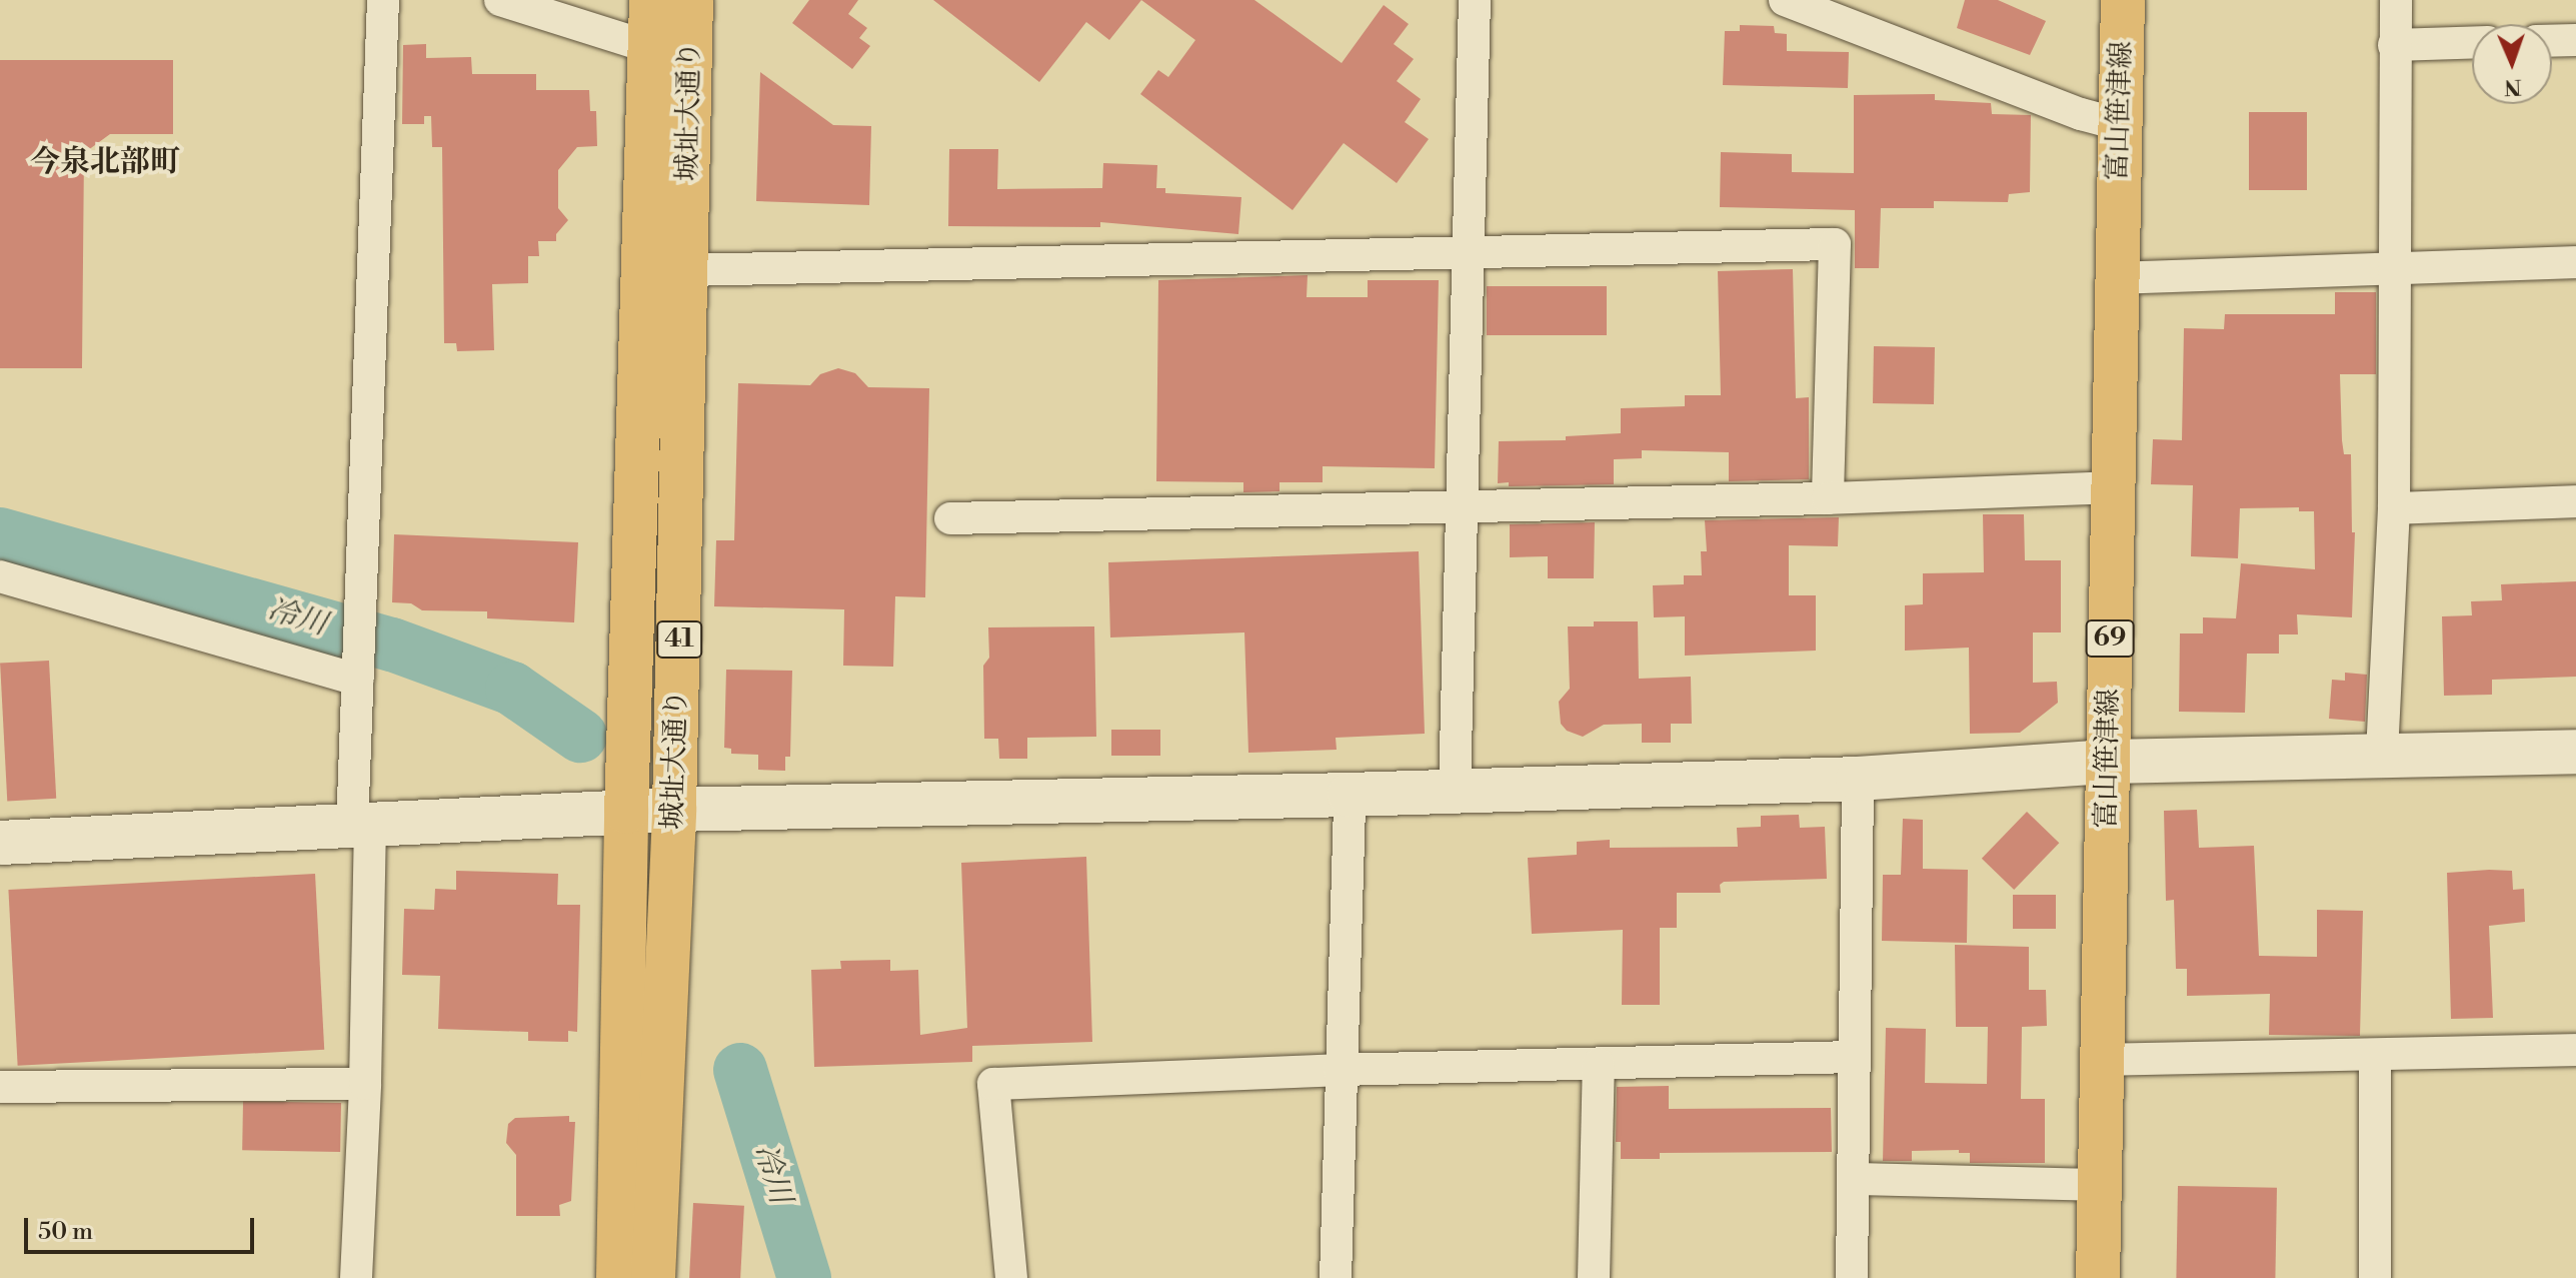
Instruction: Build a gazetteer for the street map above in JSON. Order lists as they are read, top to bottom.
{
  "streets": {
    "main road": [
      "城址大通り",
      "富山笹津線",
      "69",
      "41"
    ]
  },
  "districts": ["今泉北部町"],
  "water": ["冷川"],
  "scale_bar": "50 m",
  "north": "bottom"
}
